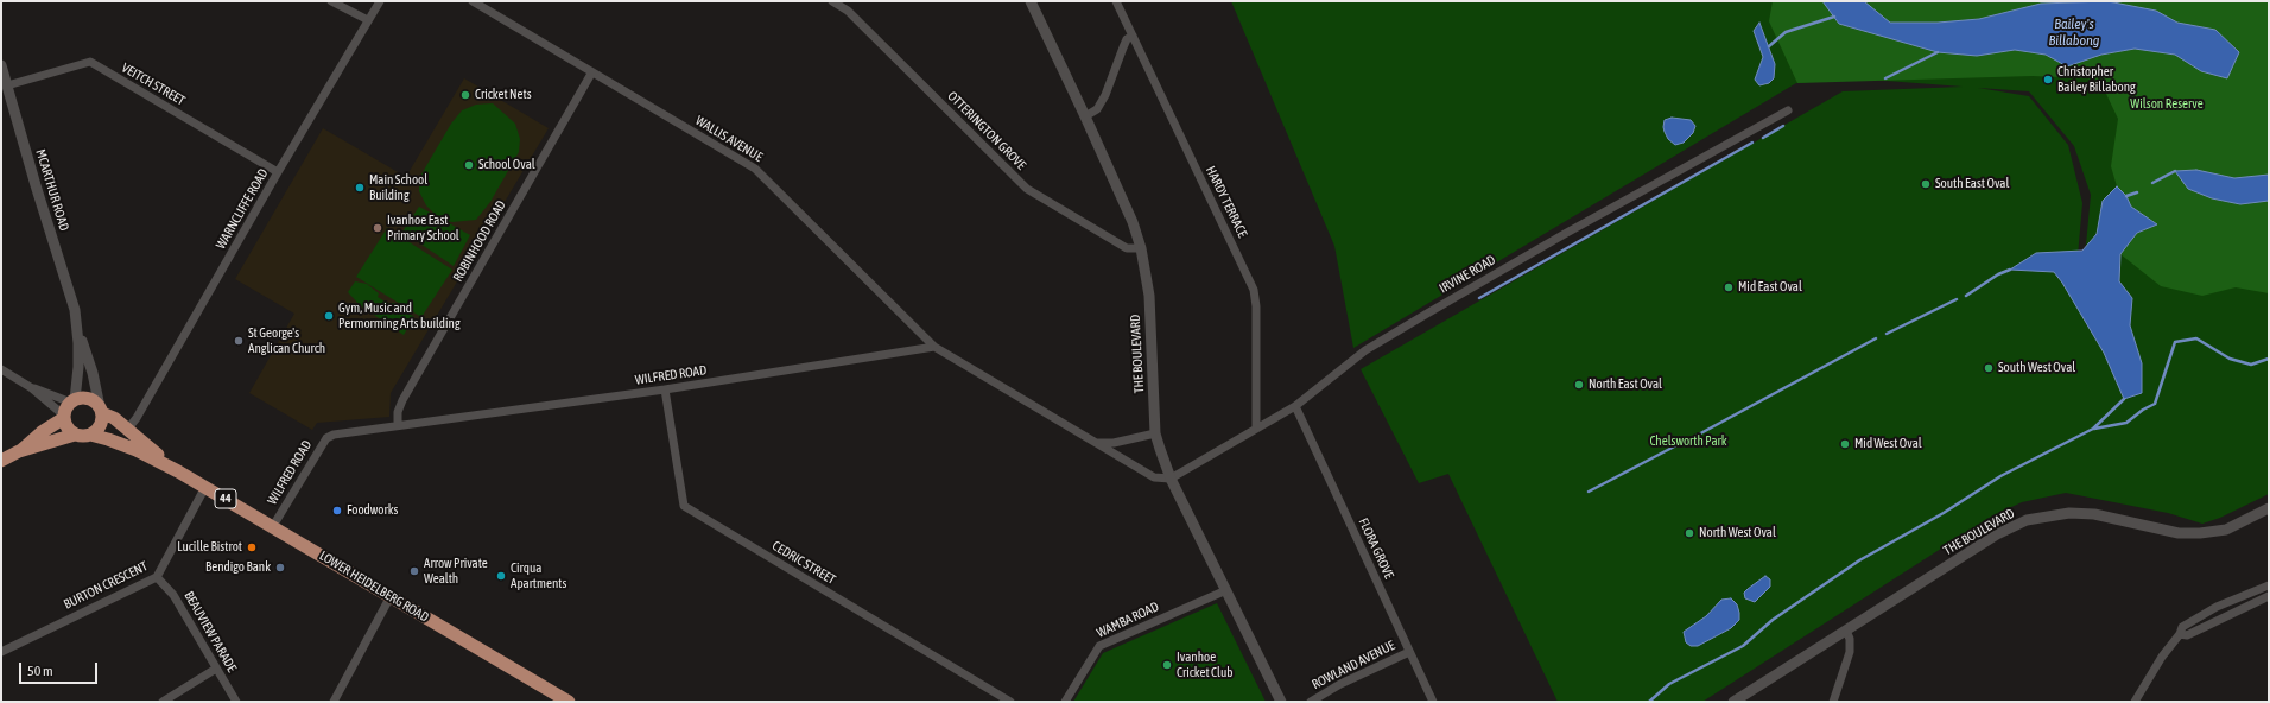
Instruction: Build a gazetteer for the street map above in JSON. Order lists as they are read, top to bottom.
{
  "streets": {
    "main road": ["44", "LOWER HEIDELBERG ROAD"],
    "street": [
      "VEITCH STREET",
      "OTTERINGTON GROVE",
      "WALLIS AVENUE",
      "MCARTHUR ROAD",
      "HARDY TERRACE",
      "WARNCLIFFE ROAD",
      "ROBINHOOD ROAD",
      "IRVINE ROAD",
      "THE BOULEVARD",
      "WILFRED ROAD",
      "FLORA GROVE",
      "CEDRIC STREET",
      "BURTON CRESCENT",
      "WAMBA ROAD",
      "BEAUVIEW PARADE",
      "ROWLAND AVENUE"
    ]
  },
  "crossings": [
    ["VEITCH STREET", "MCARTHUR ROAD"],
    ["VEITCH STREET", "WARNCLIFFE ROAD"],
    ["OTTERINGTON GROVE", "THE BOULEVARD"],
    ["WALLIS AVENUE", "ROBINHOOD ROAD"],
    ["WALLIS AVENUE", "WILFRED ROAD"],
    ["MCARTHUR ROAD", "44"],
    ["MCARTHUR ROAD", "LOWER HEIDELBERG ROAD"],
    ["HARDY TERRACE", "IRVINE ROAD"],
    ["WARNCLIFFE ROAD", "LOWER HEIDELBERG ROAD"],
    ["ROBINHOOD ROAD", "WILFRED ROAD"],
    ["IRVINE ROAD", "THE BOULEVARD"],
    ["IRVINE ROAD", "FLORA GROVE"],
    ["THE BOULEVARD", "WAMBA ROAD"],
    ["WILFRED ROAD", "CEDRIC STREET"],
    ["WILFRED ROAD", "LOWER HEIDELBERG ROAD"],
    ["44", "LOWER HEIDELBERG ROAD"],
    ["FLORA GROVE", "ROWLAND AVENUE"],
    ["BURTON CRESCENT", "LOWER HEIDELBERG ROAD"],
    ["BURTON CRESCENT", "BEAUVIEW PARADE"]
  ],
  "water": ["Bailey's Billabong"],
  "parks": ["Wilson Reserve", "Chelsworth Park"],
  "places": [
    "Christopher Bailey Billabong",
    "Cricket Nets",
    "School Oval",
    "South East Oval",
    "Main School Building",
    "Ivanhoe East Primary School",
    "Mid East Oval",
    "Gym, Music and Permorming Arts building",
    "St George's Anglican Church",
    "South West Oval",
    "North East Oval",
    "Mid West Oval",
    "Foodworks",
    "North West Oval",
    "Lucille Bistrot",
    "Bendigo Bank",
    "Arrow Private Wealth",
    "Cirqua Apartments",
    "Ivanhoe Cricket Club"
  ],
  "scale_bar": "50 m"
}
